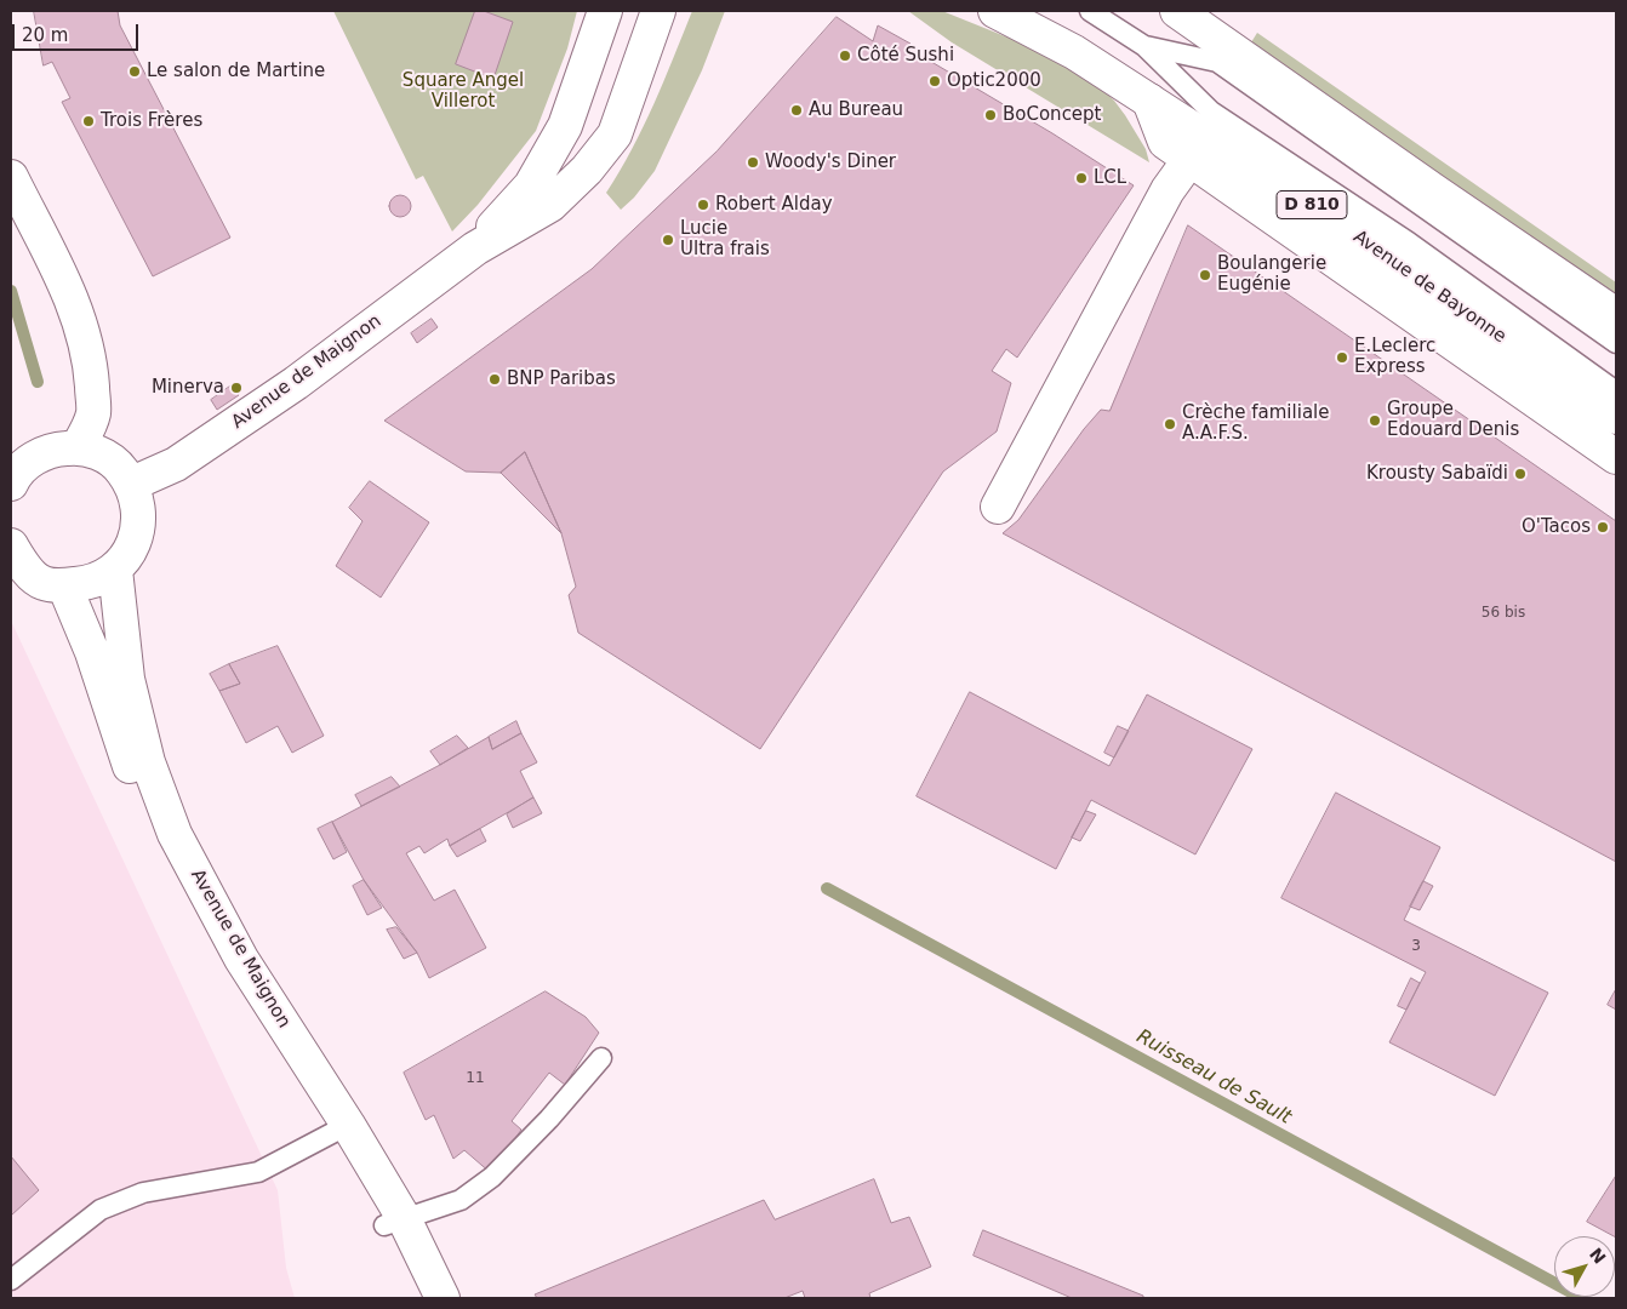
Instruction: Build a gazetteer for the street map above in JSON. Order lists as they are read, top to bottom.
{
  "streets": {
    "street": ["D 810", "Avenue de Bayonne", "Avenue de Maignon"]
  },
  "water": ["Ruisseau de Sault"],
  "parks": ["Square Angel Villerot"],
  "places": [
    "Côté Sushi",
    "Le salon de Martine",
    "Optic2000",
    "Au Bureau",
    "BoConcept",
    "Trois Frères",
    "Woody's Diner",
    "LCL",
    "Robert Alday",
    "Lucie Ultra frais",
    "Boulangerie Eugénie",
    "E.Leclerc Express",
    "BNP Paribas",
    "Minerva",
    "Groupe Edouard Denis",
    "Crèche familiale A.A.F.S.",
    "Krousty Sabaïdi",
    "O'Tacos"
  ],
  "house_numbers": ["56 bis", "3", "11"],
  "scale_bar": "20 m",
  "north": "top right"
}
